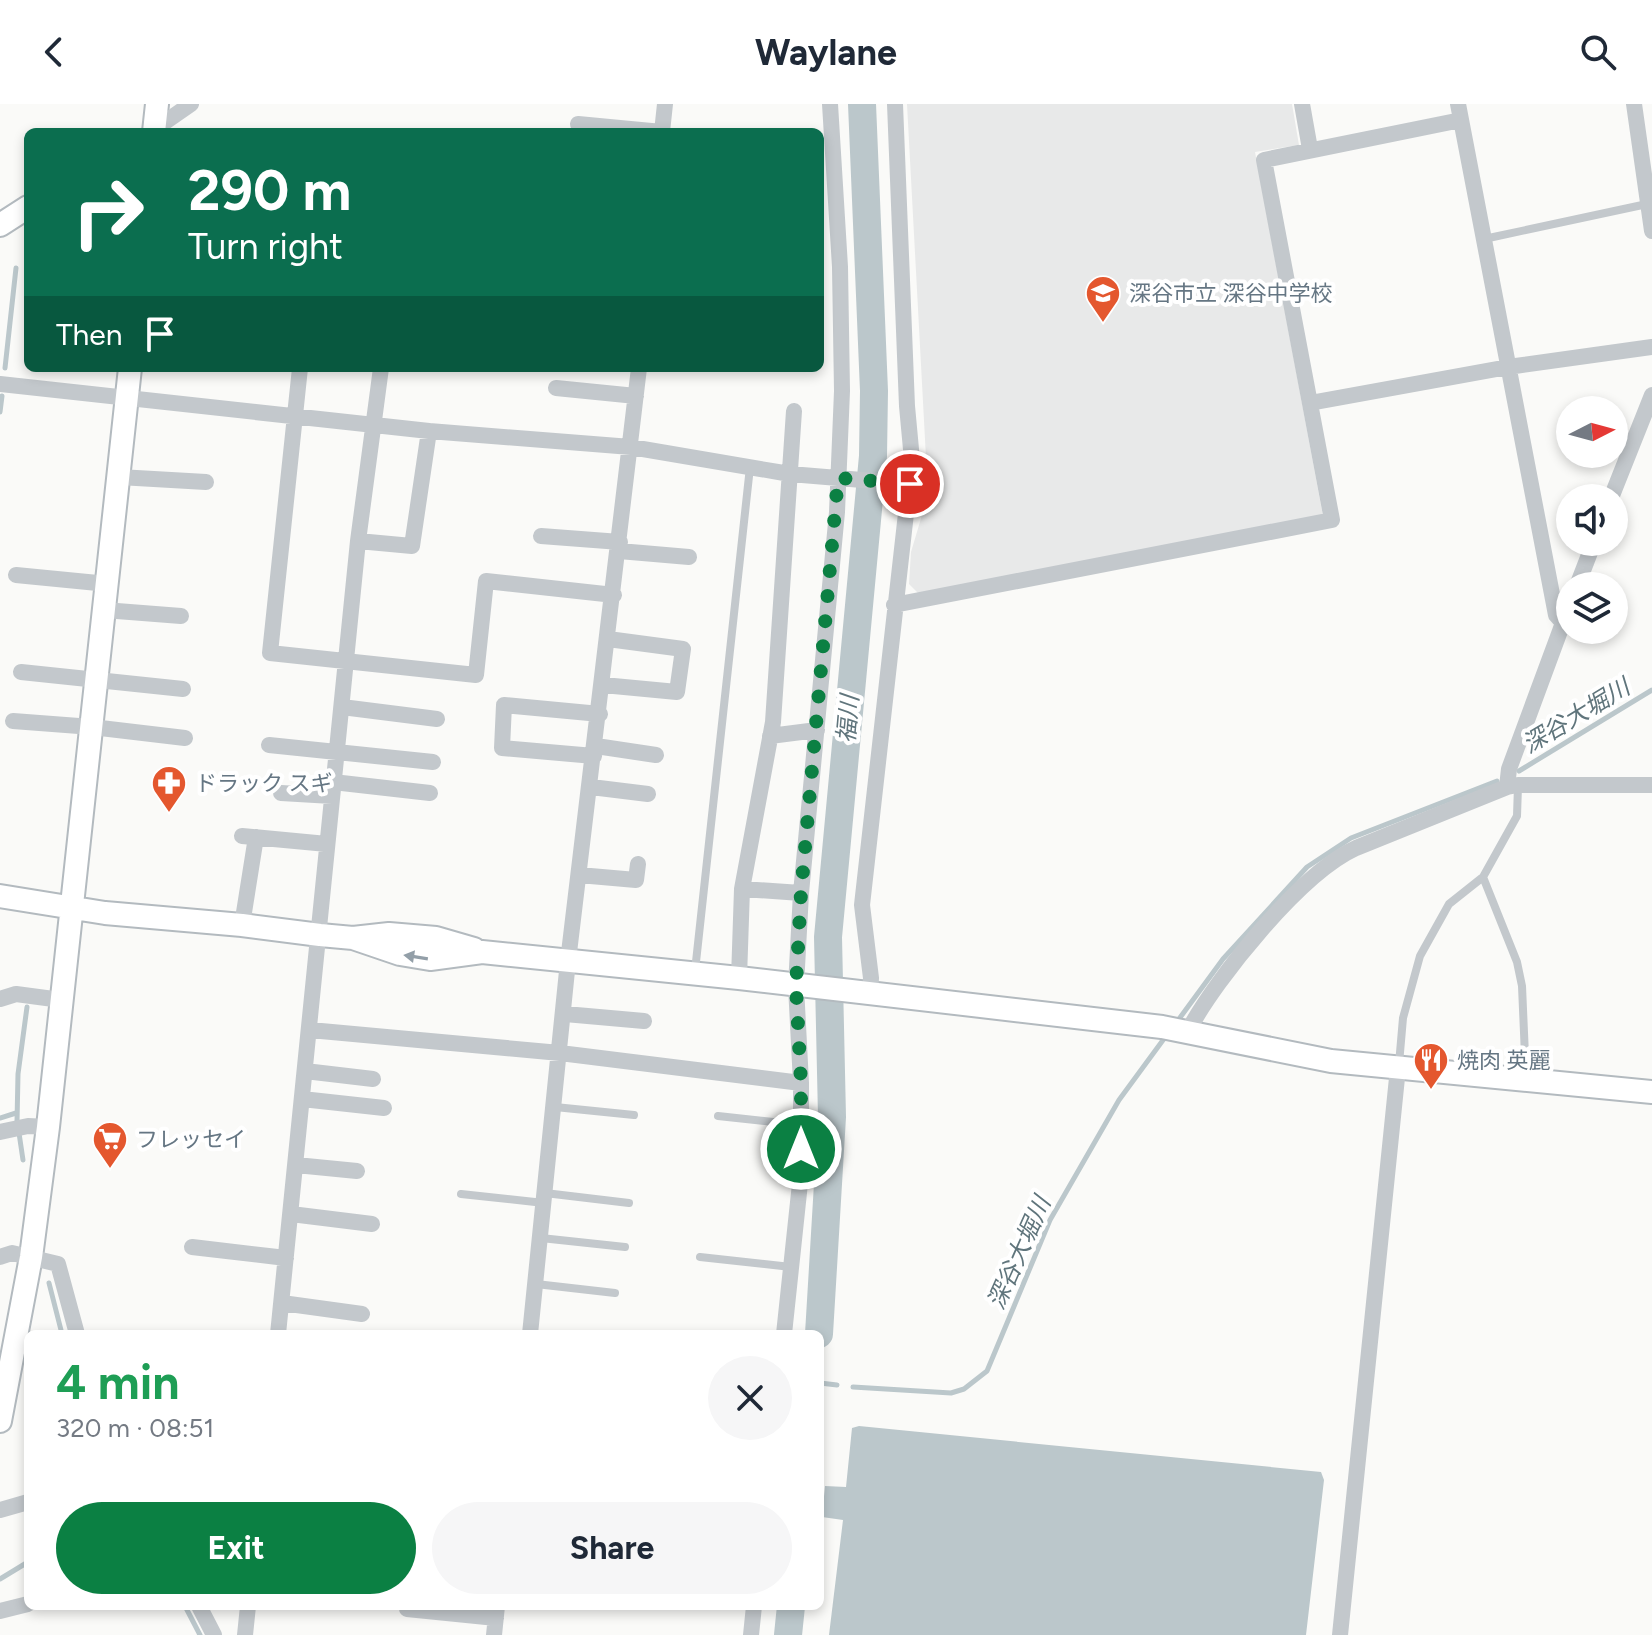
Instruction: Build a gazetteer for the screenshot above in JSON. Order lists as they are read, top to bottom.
{
  "water": ["深谷大堀川", "福川"],
  "places": {
    "school or university": ["深谷市立 深谷中学校"],
    "pharmacy": ["ドラック スギ"],
    "restaurant": ["焼肉 英麗"],
    "supermarket": ["フレッセイ"]
  },
  "north": "right",
  "page": {
    "header": "Waylane",
    "turn": ["290 m", "Turn right"],
    "then": "Then",
    "heading": ["4 min", "320 m · 08:51"],
    "buttons": ["Exit", "Share"]
  }
}
